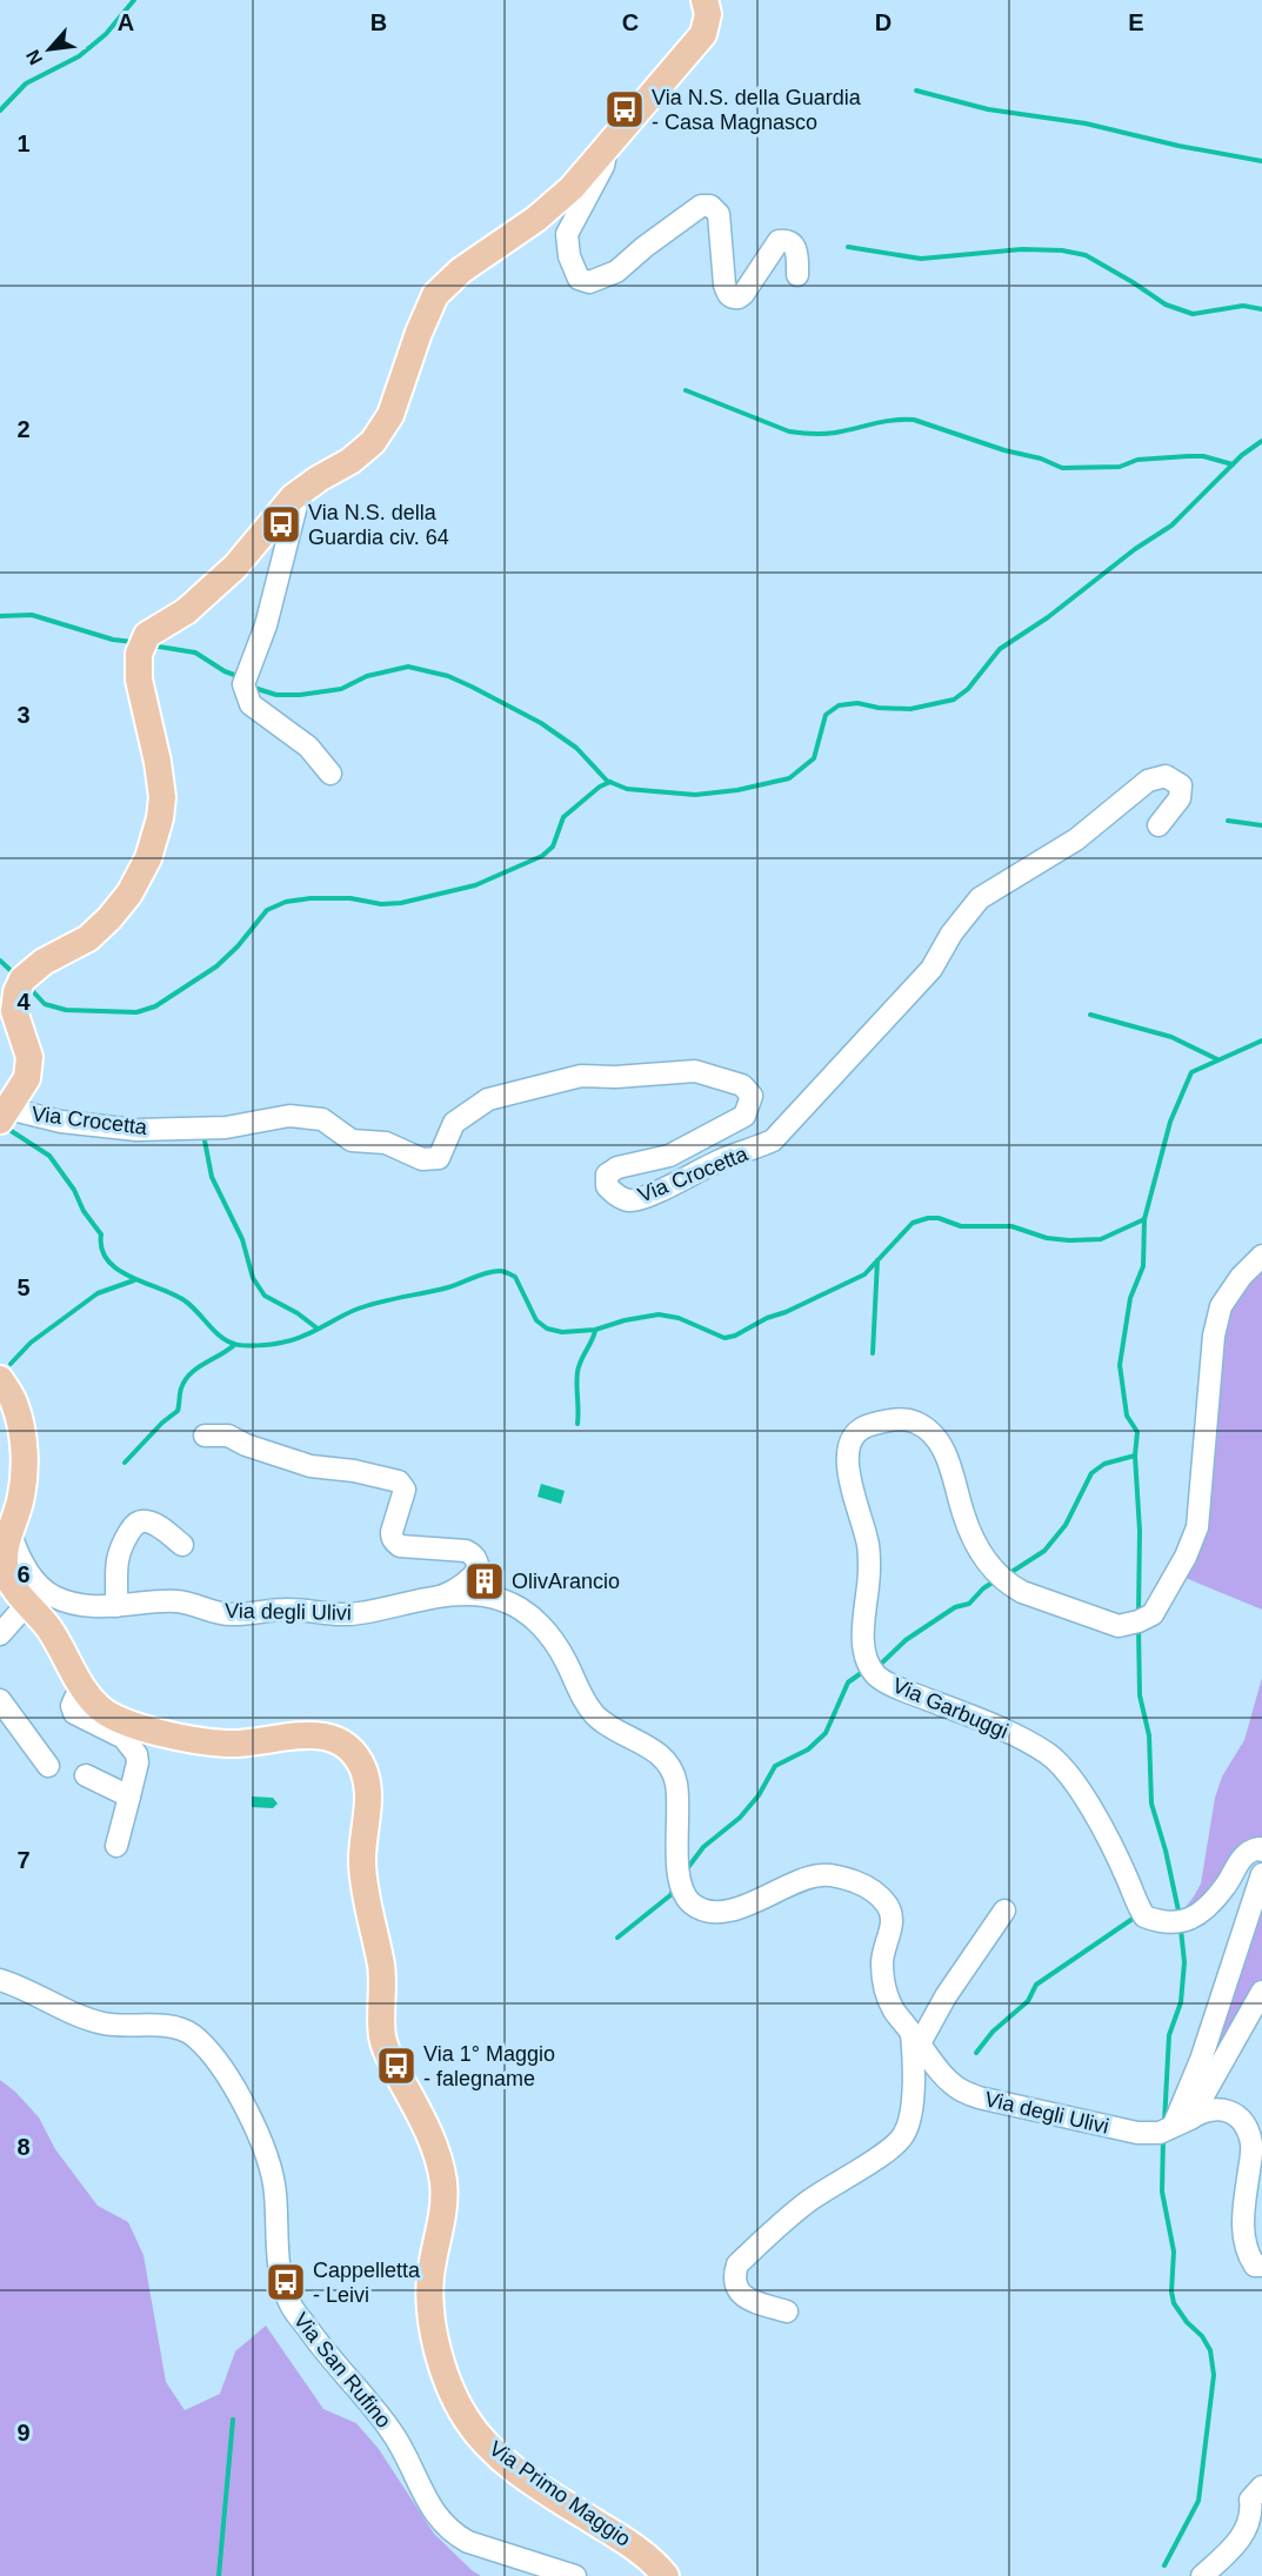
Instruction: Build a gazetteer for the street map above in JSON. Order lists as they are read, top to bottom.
{
  "streets": {
    "main road": ["Via Primo Maggio"],
    "street": [
      "Via Crocetta",
      "Via degli Ulivi",
      "Via Garbuggi",
      "Via San Rufino"
    ]
  },
  "crossings": [
    ["Via degli Ulivi", "Via Primo Maggio"]
  ],
  "places": {
    "bus stop": [
      "Via N.S. della Guardia - Casa Magnasco",
      "Via N.S. della Guardia civ. 64",
      "Via 1° Maggio - falegname",
      "Cappelletta - Leivi"
    ],
    "building": ["OlivArancio"]
  },
  "north": "bottom left",
  "grid": {
    "columns": [
      "A",
      "B",
      "C",
      "D",
      "E"
    ],
    "rows": [
      "1",
      "2",
      "3",
      "4",
      "5",
      "6",
      "7",
      "8",
      "9"
    ]
  }
}
